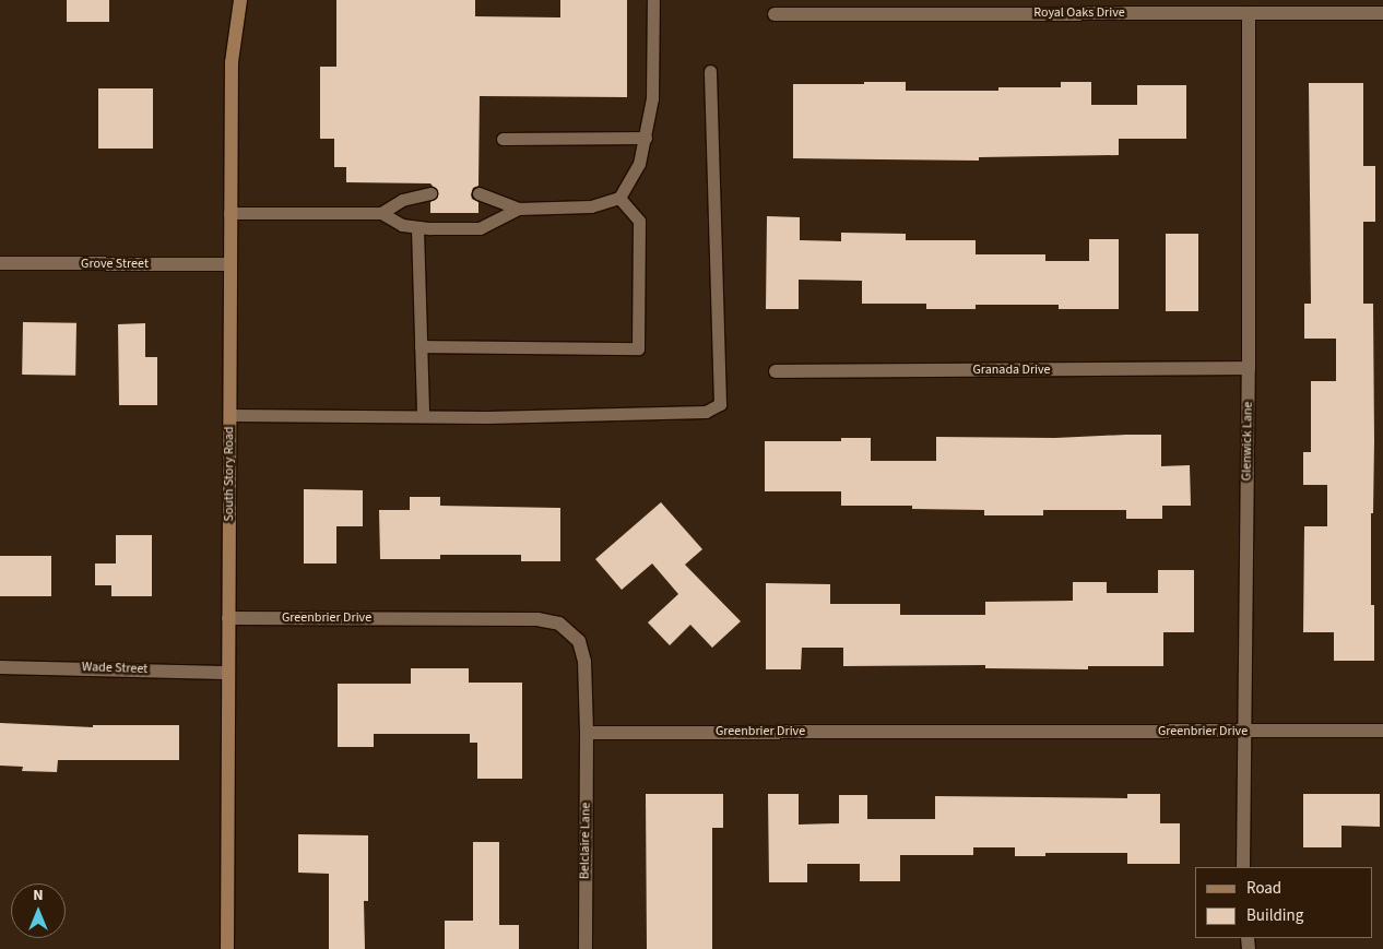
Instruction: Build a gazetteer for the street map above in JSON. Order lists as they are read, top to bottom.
{
  "streets": {
    "main road": ["South Story Road"],
    "street": [
      "Royal Oaks Drive",
      "Grove Street",
      "Granada Drive",
      "Glenwick Lane",
      "Greenbrier Drive",
      "Wade Street",
      "Belclaire Lane"
    ]
  },
  "crossings": [
    ["Royal Oaks Drive", "Glenwick Lane"],
    ["Grove Street", "South Story Road"],
    ["Granada Drive", "Glenwick Lane"],
    ["Glenwick Lane", "Greenbrier Drive"],
    ["South Story Road", "Greenbrier Drive"],
    ["South Story Road", "Wade Street"],
    ["Greenbrier Drive", "Belclaire Lane"]
  ],
  "legend": ["Road", "Building"],
  "north": "top"
}
